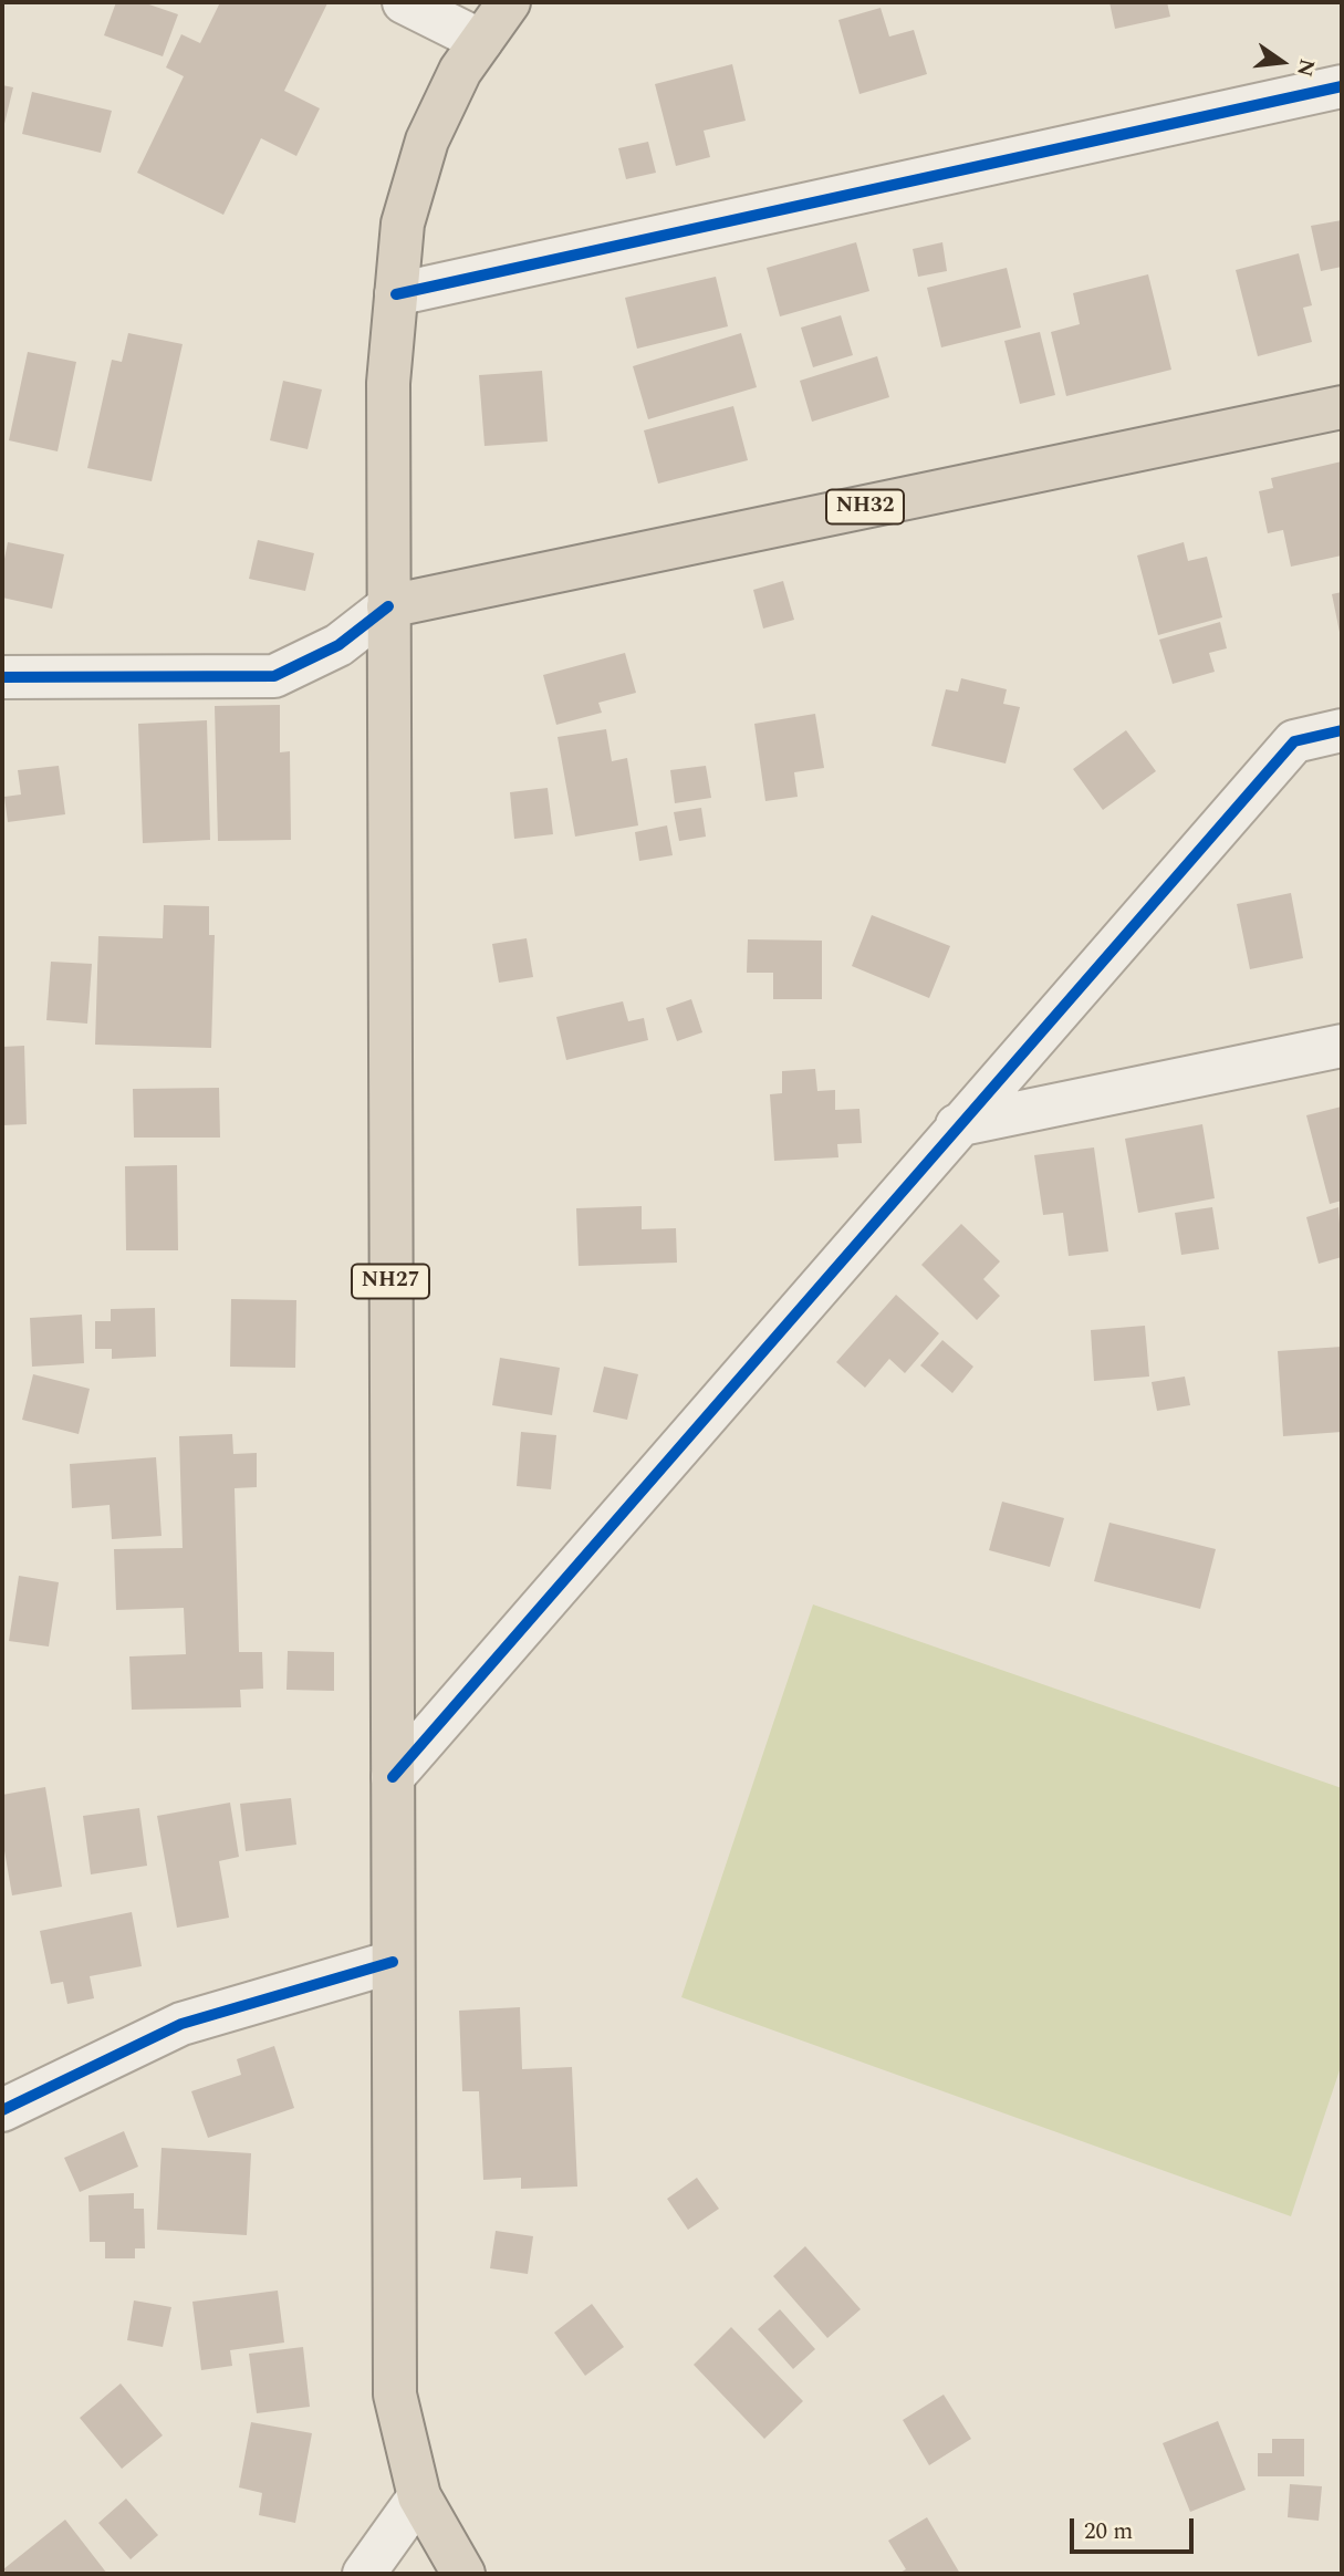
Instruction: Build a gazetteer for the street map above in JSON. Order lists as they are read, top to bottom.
{
  "streets": {
    "highway": ["NH32", "NH27"]
  },
  "crossings": [
    ["NH32", "NH27"]
  ],
  "scale_bar": "20 m",
  "north": "right"
}
